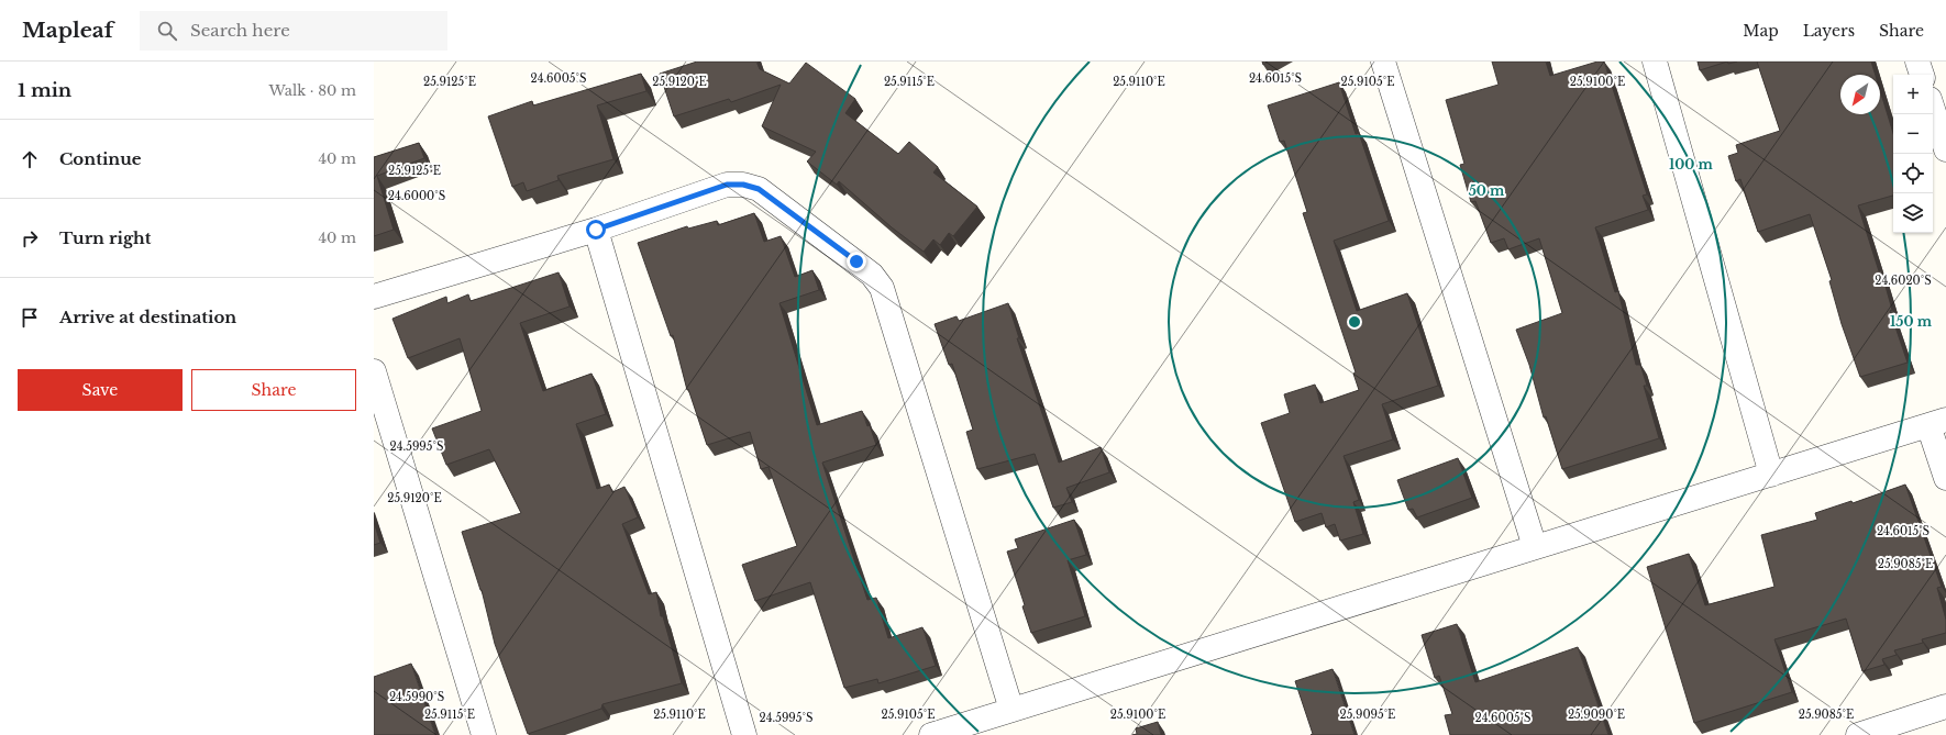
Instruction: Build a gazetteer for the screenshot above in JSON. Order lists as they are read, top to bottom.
{
  "north": "bottom left",
  "page": {
    "header": "Mapleaf",
    "search": "Search here",
    "nav": ["Map", "Layers", "Share"],
    "heading": ["1 min", "Walk · 80 m"],
    "map_buttons": ["+", "−"],
    "list": [
      ["Continue", "40 m"],
      ["Turn right", "40 m"],
      "Arrive at destination"
    ],
    "buttons": ["Save", "Share"]
  },
  "coordinates": [
    "24.6005°S",
    "24.6015°S",
    "25.9125°E",
    "25.9120°E",
    "25.9115°E",
    "25.9110°E",
    "25.9105°E",
    "25.9100°E",
    "24.6000°S",
    "24.6020°S",
    "24.5995°S",
    "25.9085°E",
    "24.5990°S",
    "25.9095°E",
    "25.9090°E"
  ],
  "rings": ["100 m", "50 m", "150 m"]
}
